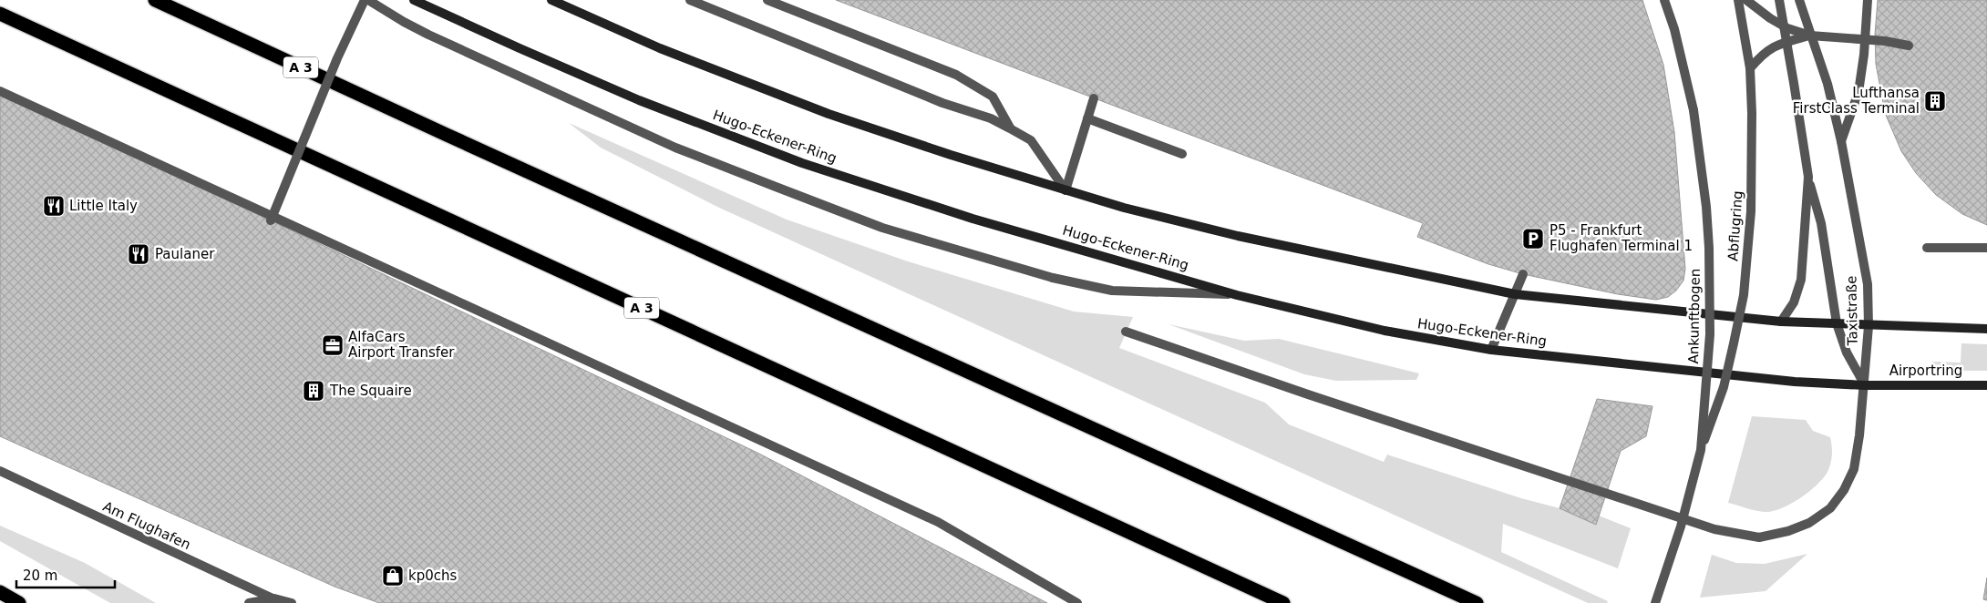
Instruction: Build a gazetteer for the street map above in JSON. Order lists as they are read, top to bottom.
{
  "streets": {
    "highway": ["A 3"],
    "street": [
      "Hugo-Eckener-Ring",
      "Abflugring",
      "Taxistraße",
      "Ankunftbogen",
      "Airportring",
      "Am Flughafen"
    ]
  },
  "crossings": [
    ["Hugo-Eckener-Ring", "Taxistraße"],
    ["Hugo-Eckener-Ring", "Airportring"],
    ["Abflugring", "Ankunftbogen"],
    ["Taxistraße", "Airportring"]
  ],
  "places": {
    "building": ["Lufthansa FirstClass Terminal", "The Squaire"],
    "restaurant": ["Little Italy", "Paulaner"],
    "parking": ["P5 - Frankfurt Flughafen Terminal 1"],
    "office": ["AlfaCars Airport Transfer"],
    "shop": ["kp0chs"]
  },
  "scale_bar": "20 m"
}
